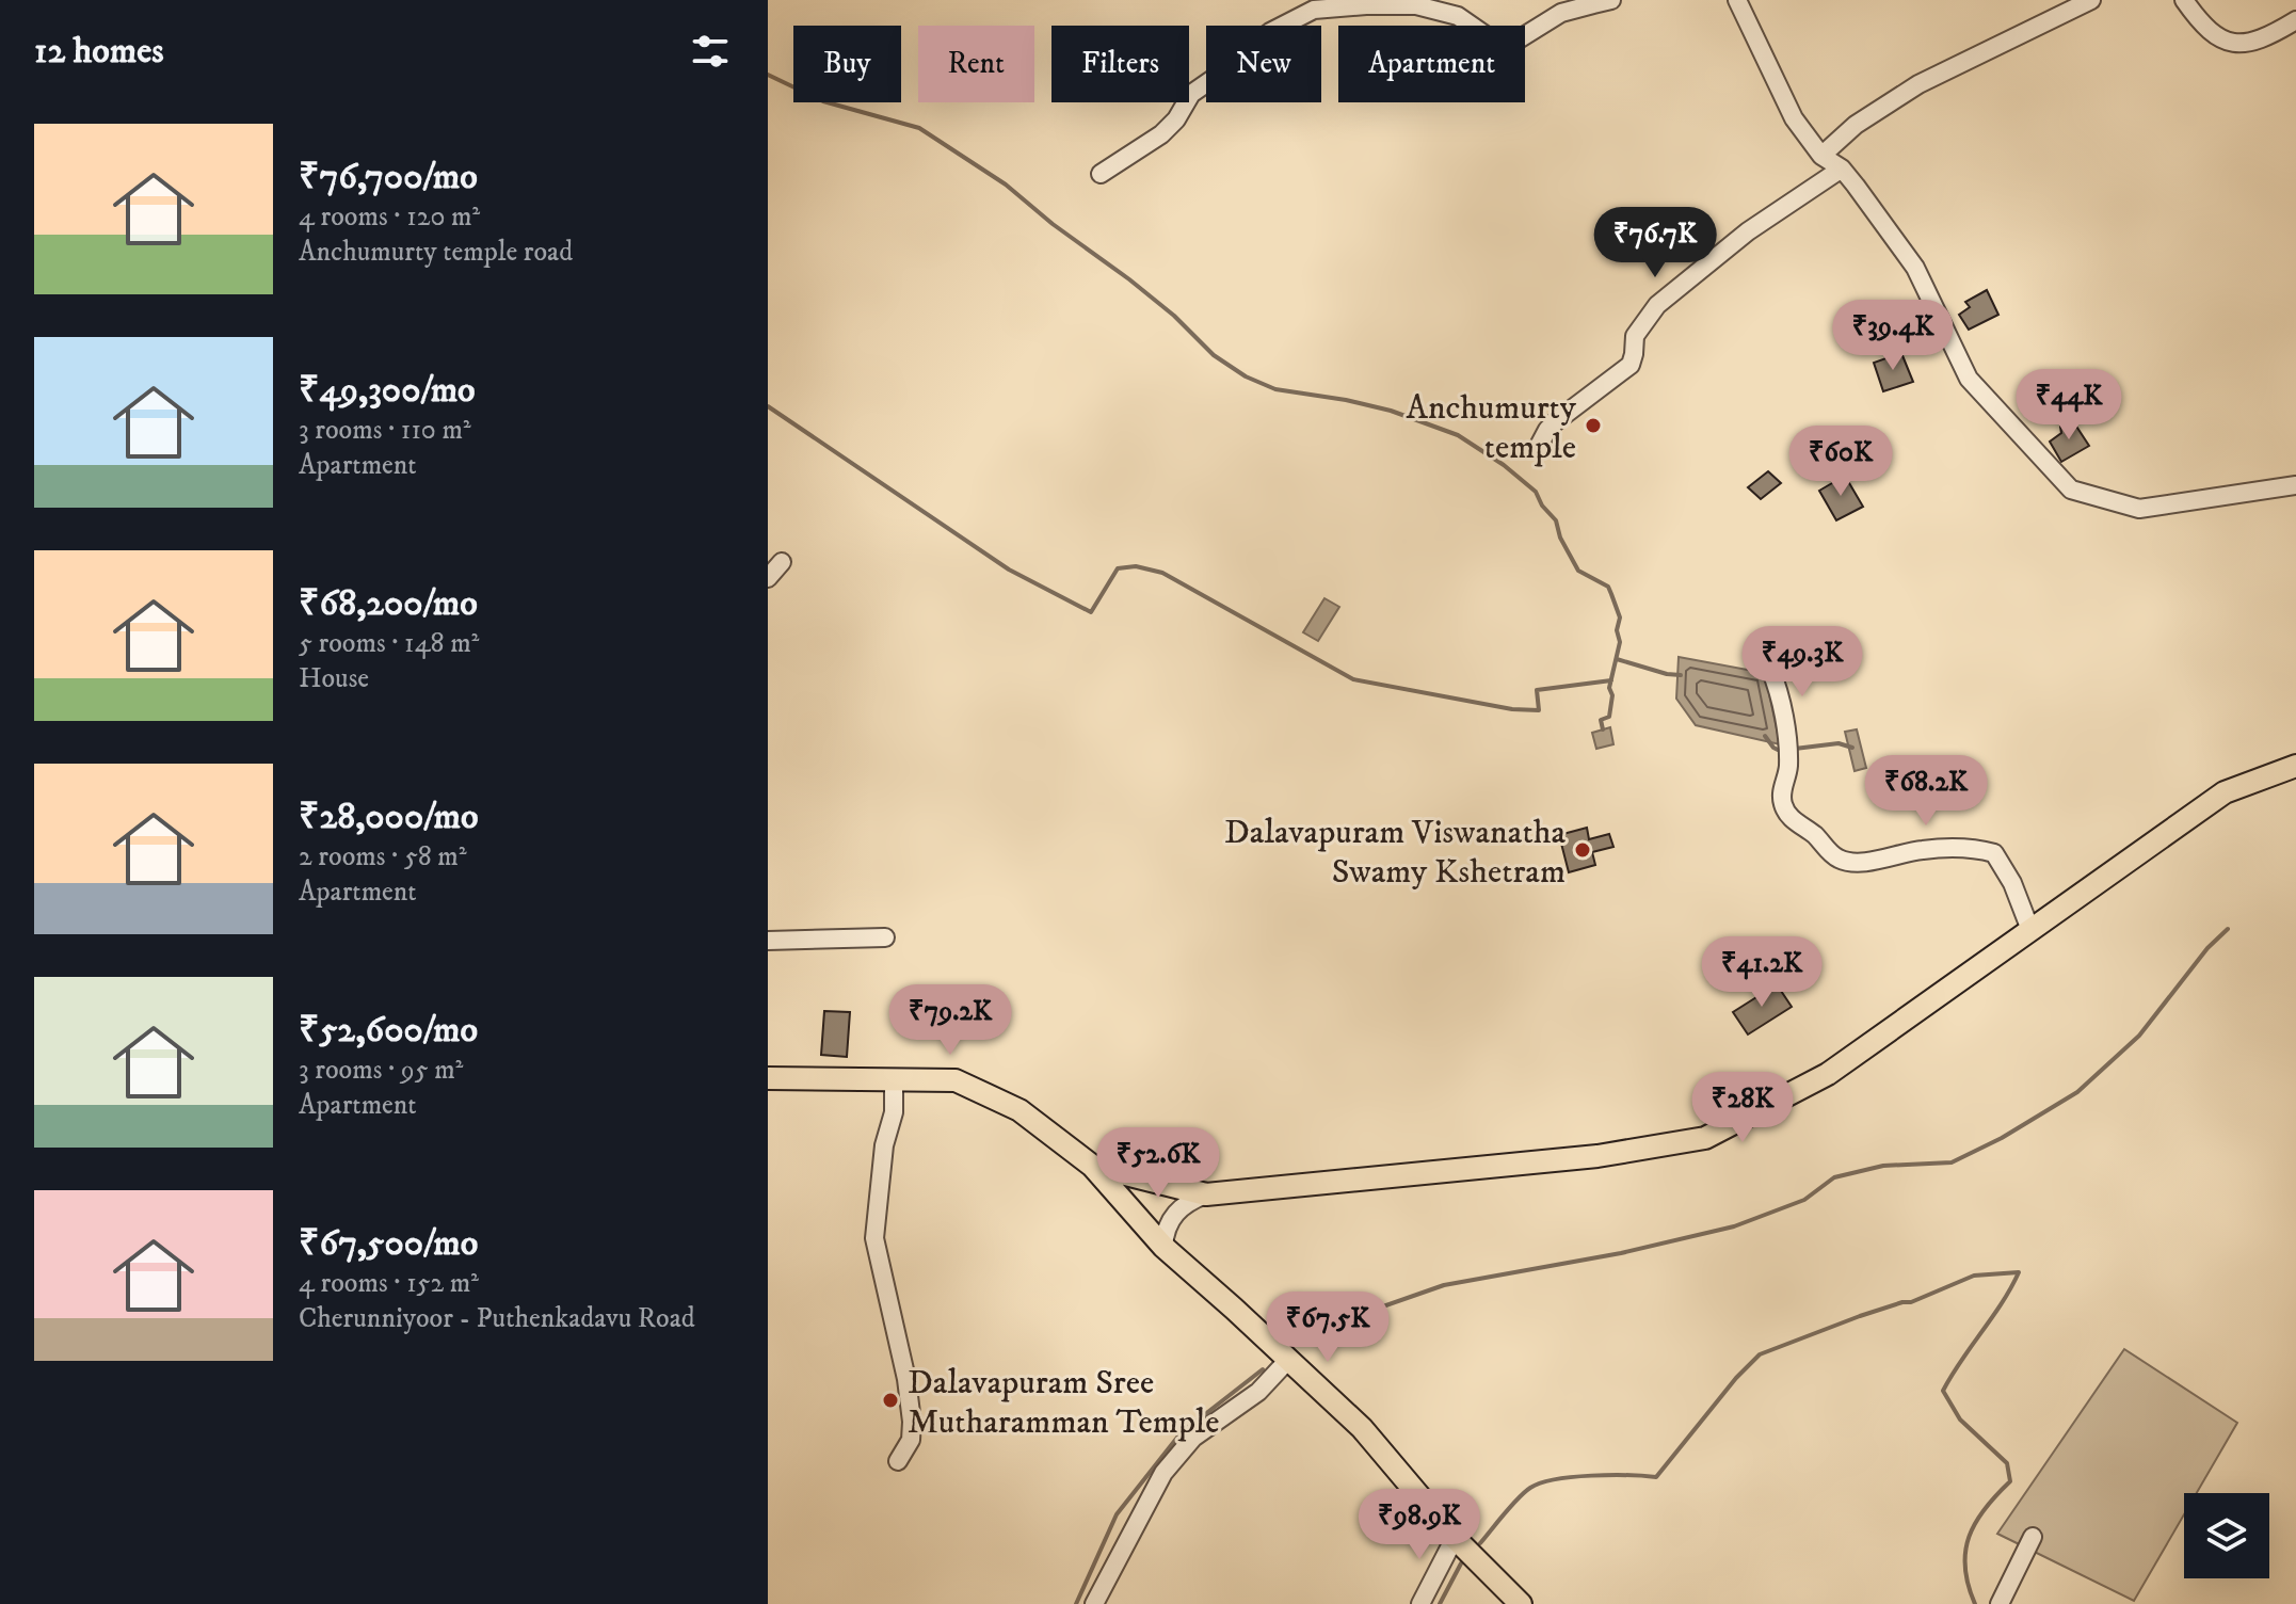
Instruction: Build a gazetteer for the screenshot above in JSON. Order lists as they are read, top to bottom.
{
  "places": ["Anchumurty temple", "Dalavapuram Viswanatha Swamy Kshetram", "Dalavapuram Sree Mutharamman Temple"],
  "page": {
    "heading": "12 homes",
    "chip": [
      "Buy",
      "Rent",
      "Filters",
      "New",
      "Apartment"
    ],
    "list": [
      {
        "name": "₹76,700/mo",
        "note": "4 rooms · 120 m² · Anchumurty temple road"
      },
      {
        "name": "₹49,300/mo",
        "note": "3 rooms · 110 m² · Apartment"
      },
      {
        "name": "₹68,200/mo",
        "note": "5 rooms · 148 m² · House"
      },
      {
        "name": "₹28,000/mo",
        "note": "2 rooms · 58 m² · Apartment"
      },
      {
        "name": "₹52,600/mo",
        "note": "3 rooms · 95 m² · Apartment"
      },
      {
        "name": "₹67,500/mo",
        "note": "4 rooms · 152 m² · Cherunniyoor - Puthenkadavu Road"
      }
    ],
    "price": [
      "₹76.7K",
      "₹39.4K",
      "₹44K",
      "₹60K",
      "₹49.3K",
      "₹68.2K",
      "₹41.2K",
      "₹79.2K",
      "₹28K",
      "₹52.6K",
      "₹67.5K",
      "₹98.9K"
    ]
  }
}
